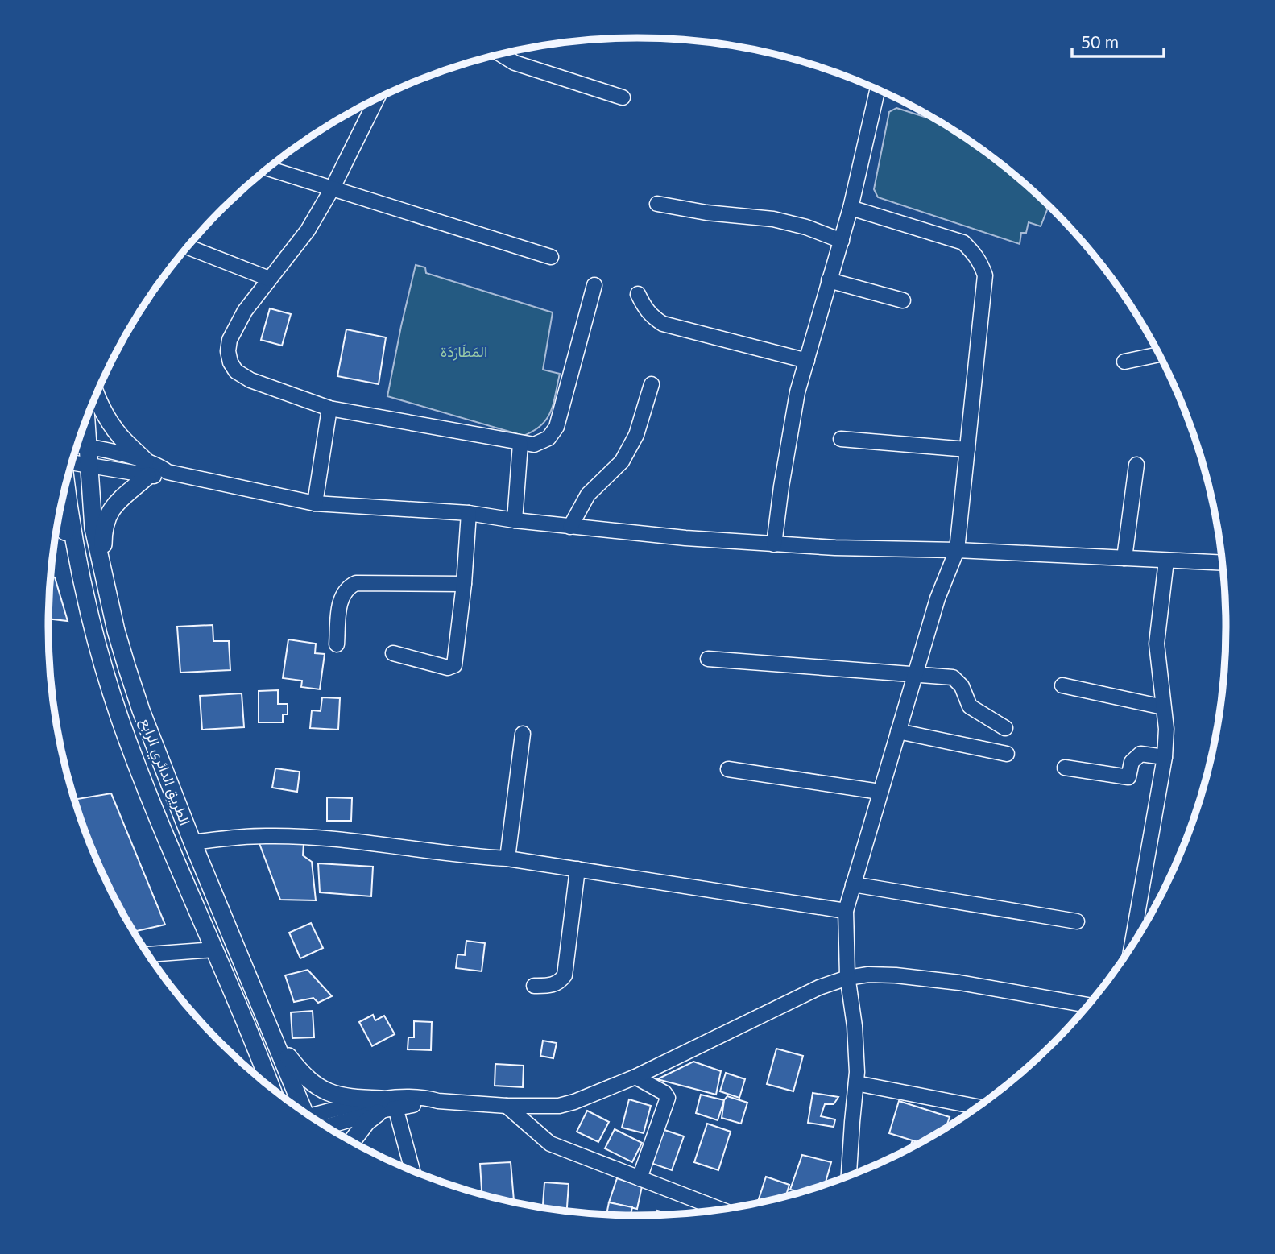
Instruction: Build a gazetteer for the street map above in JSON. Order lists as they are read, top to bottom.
{
  "streets": {
    "main road": ["الطريق الدائري الرابع"]
  },
  "parks": ["المَطَارْدَة"],
  "scale_bar": "50 m"
}
